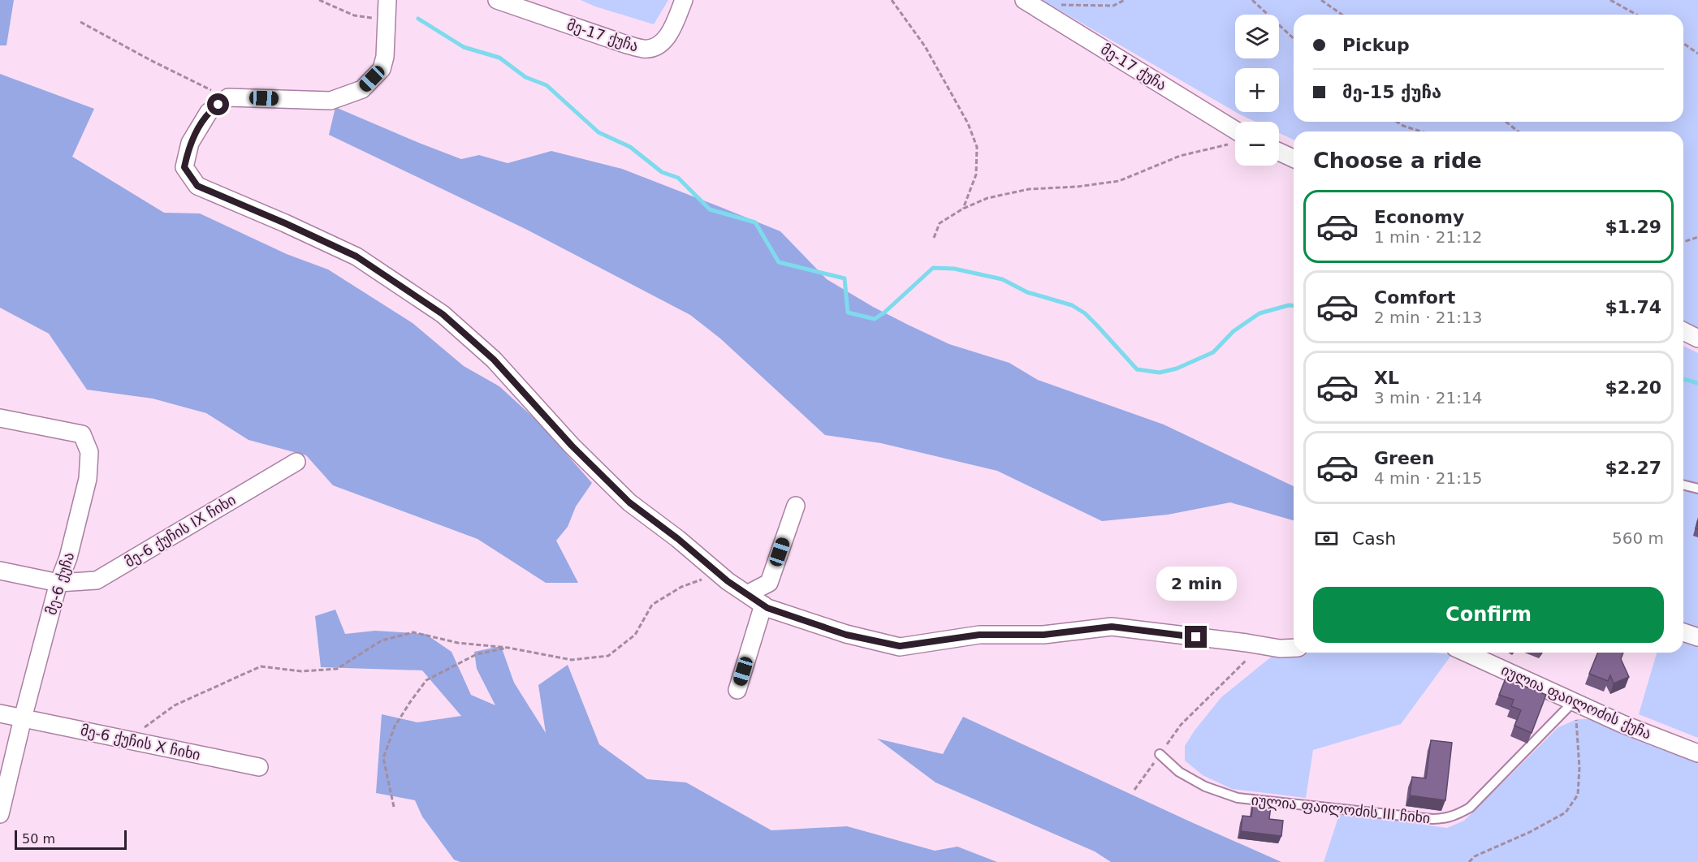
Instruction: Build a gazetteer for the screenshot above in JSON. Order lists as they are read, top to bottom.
{
  "streets": {
    "street": [
      "მე-17 ქუჩა",
      "მე-6 ქუჩის IX ჩიხი",
      "მე-6 ქუჩა",
      "იულია ფაილოძის ქუჩა",
      "მე-6 ქუჩის X ჩიხი"
    ],
    "lane": ["იულია ფაილოძის III ჩიხი"]
  },
  "crossings": [
    ["მე-6 ქუჩის IX ჩიხი", "მე-6 ქუჩა"],
    ["მე-6 ქუჩა", "მე-6 ქუჩის X ჩიხი"],
    ["იულია ფაილოძის ქუჩა", "იულია ფაილოძის III ჩიხი"]
  ],
  "scale_bar": "50 m",
  "page": {
    "map_buttons": ["+", "−"],
    "banner": ["Pickup", "მე-15 ქუჩა"],
    "heading": "Choose a ride",
    "list": [
      {
        "name": "Economy",
        "note": "1 min · 21:12",
        "value": "$1.29"
      },
      {
        "name": "Comfort",
        "note": "2 min · 21:13",
        "value": "$1.74"
      },
      {
        "name": "XL",
        "note": "3 min · 21:14",
        "value": "$2.20"
      },
      {
        "name": "Green",
        "note": "4 min · 21:15",
        "value": "$2.27"
      }
    ],
    "pay": ["Cash", "560 m"],
    "bubble": "2 min",
    "buttons": "Confirm",
    "scale": "50 m"
  }
}
